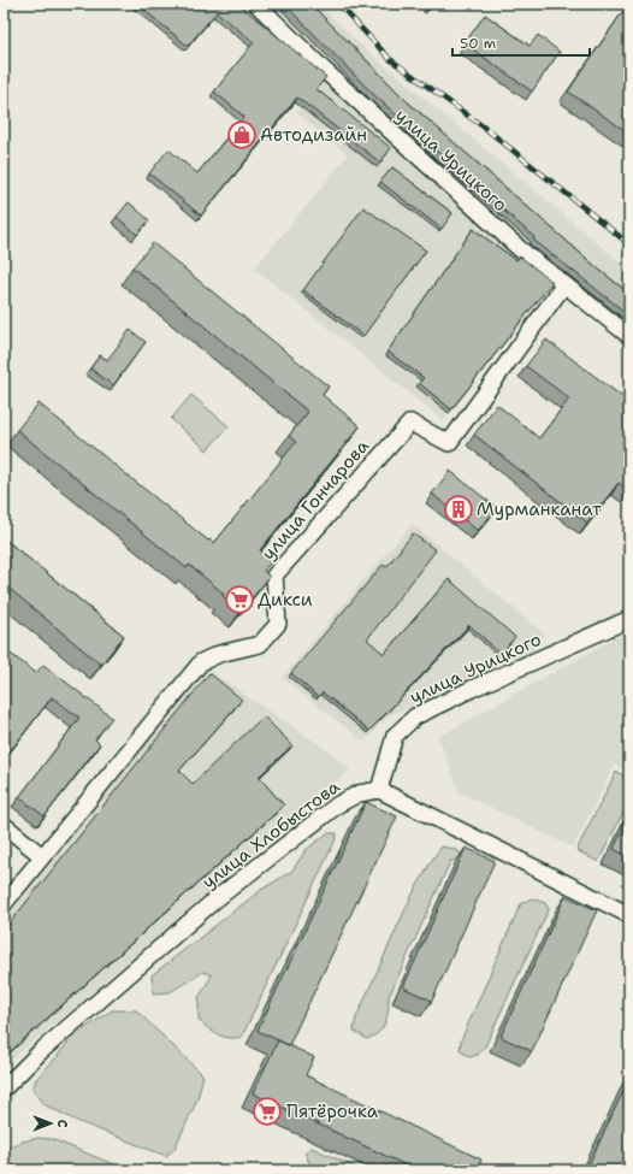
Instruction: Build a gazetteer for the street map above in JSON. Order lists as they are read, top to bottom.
{
  "streets": {
    "street": ["улица Урицкого", "улица Гончарова", "улица Хлобыстова"]
  },
  "crossings": [
    ["улица Урицкого", "улица Гончарова"],
    ["улица Урицкого", "улица Хлобыстова"]
  ],
  "places": {
    "shop": ["Автодизайн"],
    "building": ["Мурманканат"],
    "supermarket": ["Дикси", "Пятёрочка"]
  },
  "scale_bar": "50 m",
  "north": "right"
}
